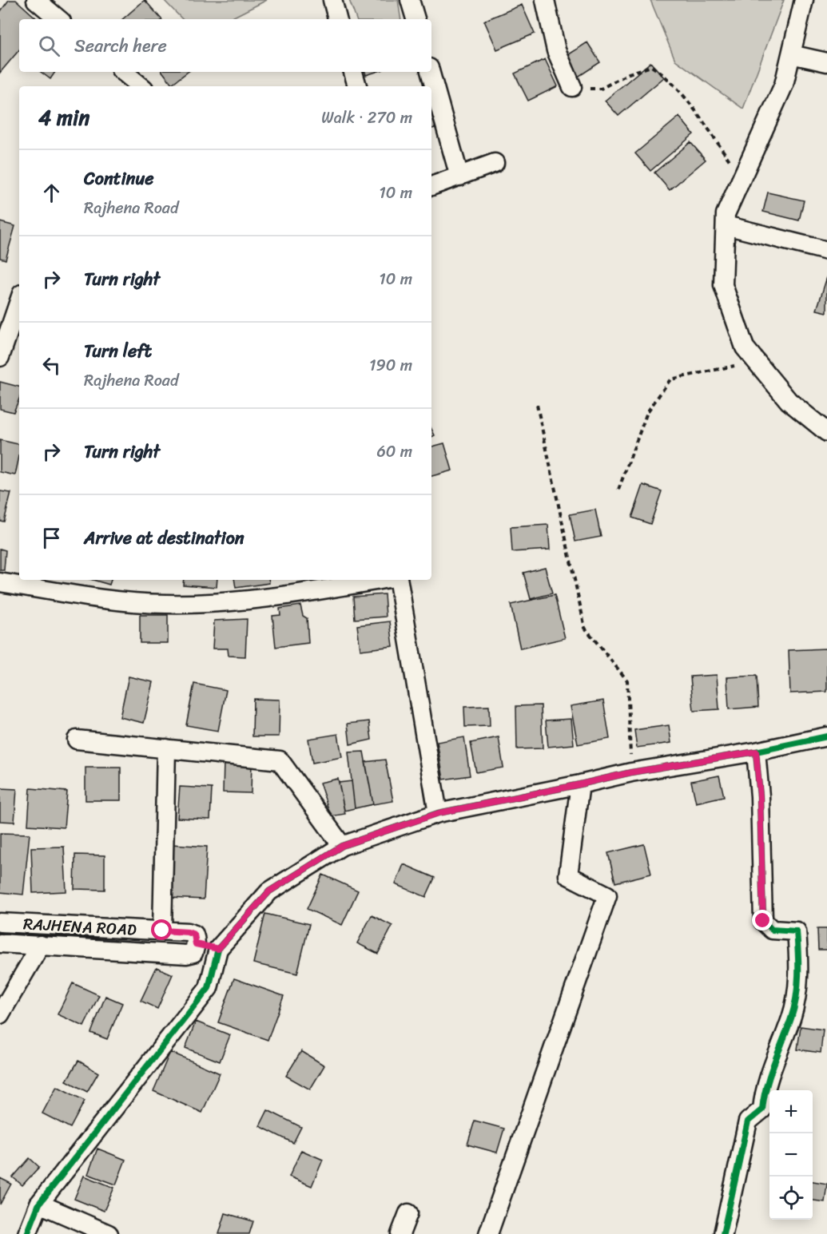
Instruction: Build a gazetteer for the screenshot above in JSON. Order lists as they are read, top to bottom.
{
  "streets": {
    "street": ["RAJHENA ROAD"]
  },
  "page": {
    "search": "Search here",
    "heading": ["4 min", "Walk · 270 m"],
    "list": [
      ["Continue", "Rajhena Road", "10 m"],
      ["Turn right", "10 m"],
      ["Turn left", "Rajhena Road", "190 m"],
      ["Turn right", "60 m"],
      "Arrive at destination"
    ],
    "map_buttons": ["+", "−"]
  }
}
